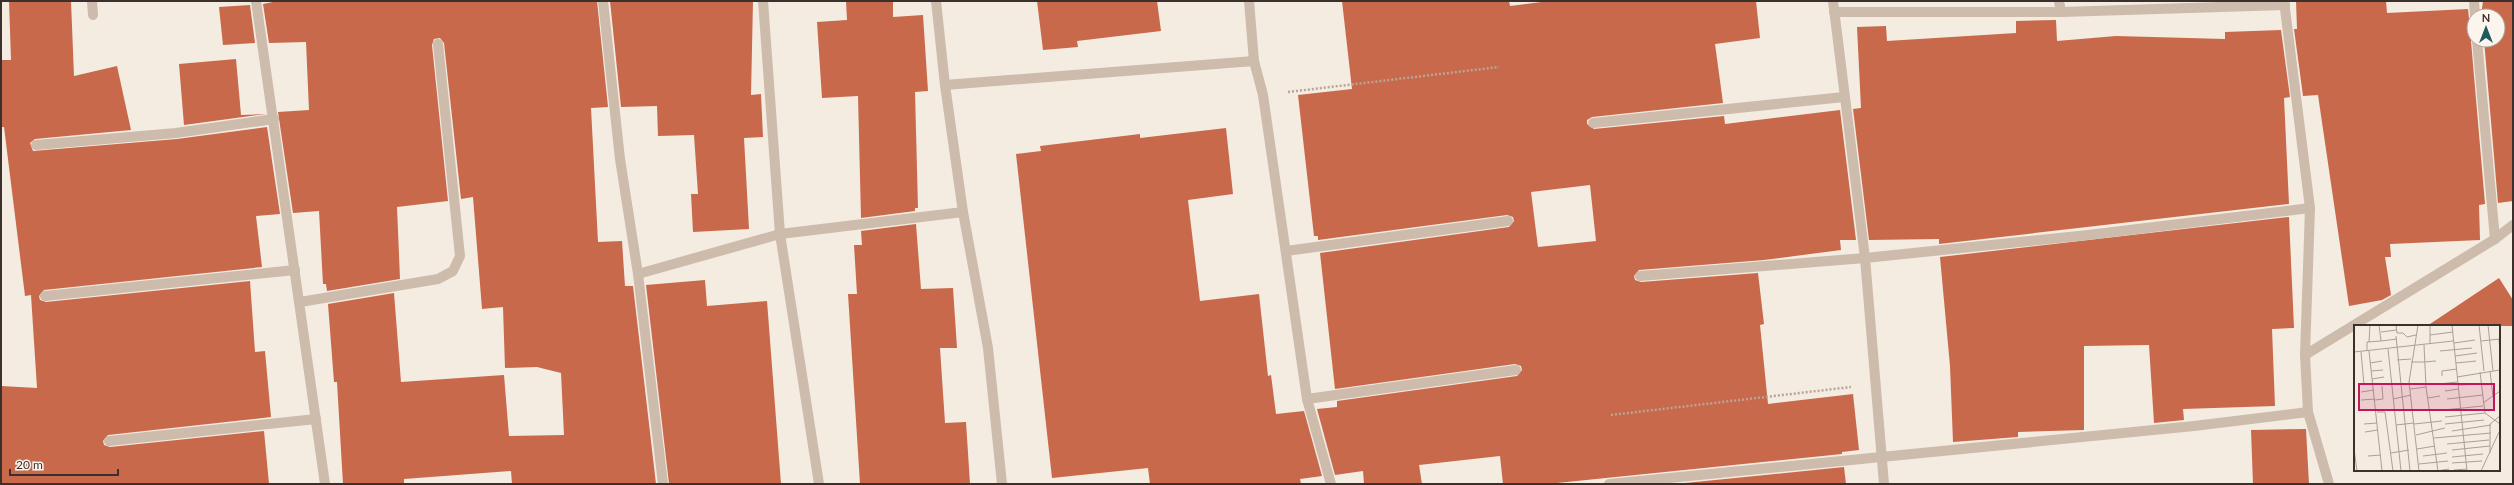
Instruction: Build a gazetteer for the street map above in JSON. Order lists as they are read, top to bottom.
{
  "scale_bar": "20 m",
  "north": "top"
}
